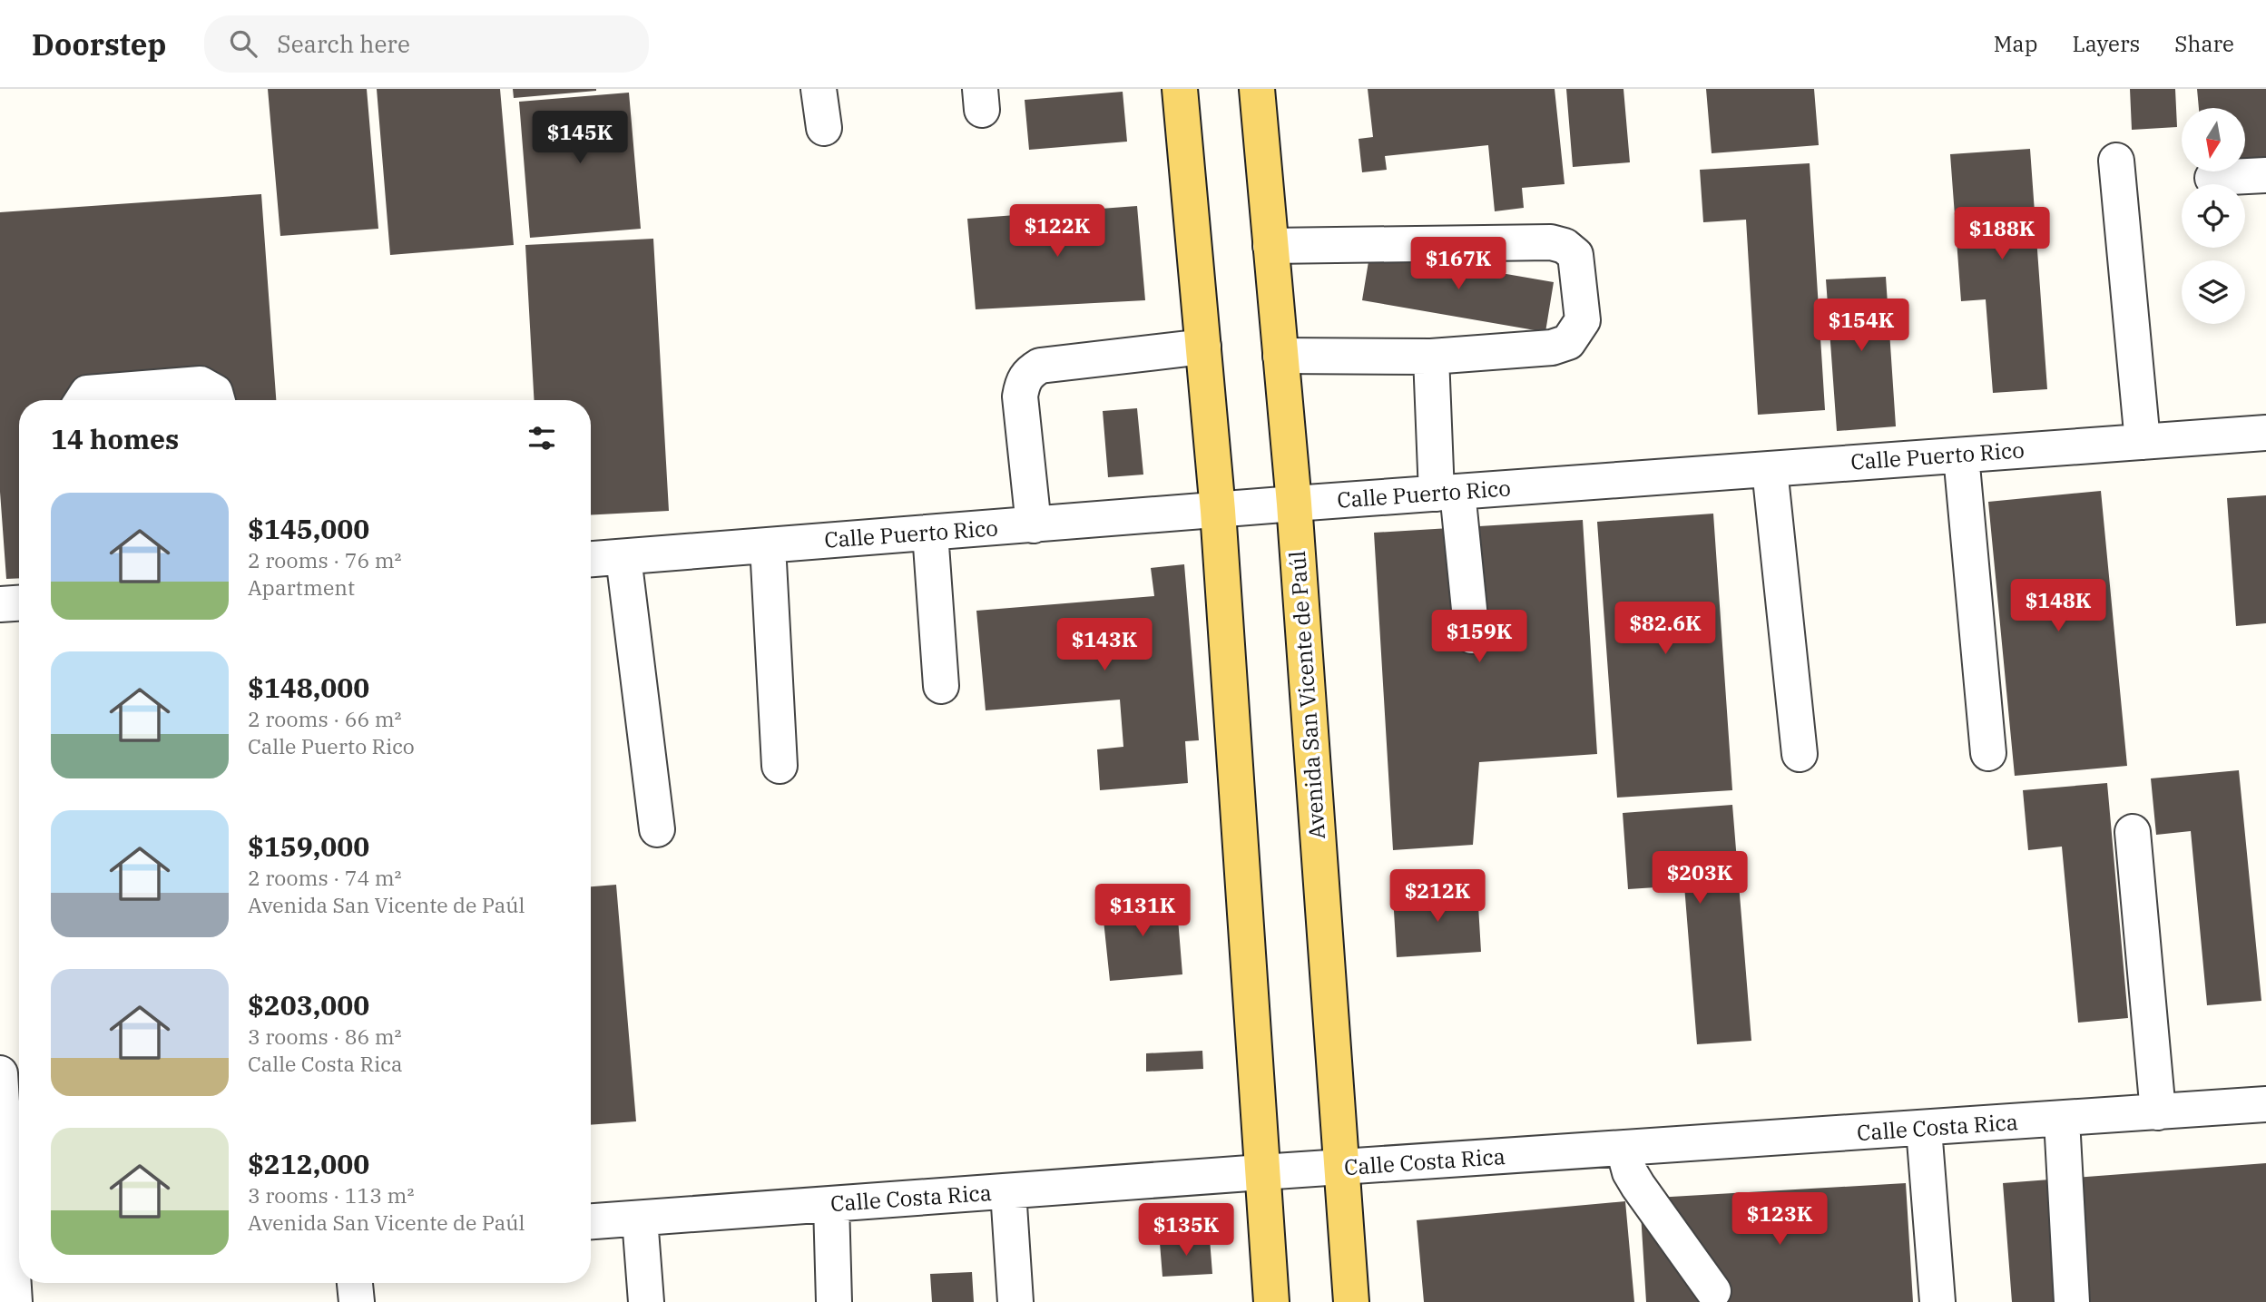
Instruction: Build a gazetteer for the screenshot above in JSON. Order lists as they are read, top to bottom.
{
  "streets": {
    "main road": ["Avenida San Vicente de Paúl"],
    "street": ["Calle Puerto Rico", "Calle Costa Rica"]
  },
  "crossings": [
    ["Calle Puerto Rico", "Avenida San Vicente de Paúl"],
    ["Avenida San Vicente de Paúl", "Calle Costa Rica"]
  ],
  "north": "bottom",
  "page": {
    "header": "Doorstep",
    "search": "Search here",
    "nav": ["Map", "Layers", "Share"],
    "price": [
      "$145K",
      "$122K",
      "$188K",
      "$167K",
      "$154K",
      "$148K",
      "$82.6K",
      "$159K",
      "$143K",
      "$203K",
      "$212K",
      "$131K",
      "$123K",
      "$135K"
    ],
    "heading": "14 homes",
    "list": [
      {
        "name": "$145,000",
        "note": "2 rooms · 76 m² · Apartment"
      },
      {
        "name": "$148,000",
        "note": "2 rooms · 66 m² · Calle Puerto Rico"
      },
      {
        "name": "$159,000",
        "note": "2 rooms · 74 m² · Avenida San Vicente de Paúl"
      },
      {
        "name": "$203,000",
        "note": "3 rooms · 86 m² · Calle Costa Rica"
      },
      {
        "name": "$212,000",
        "note": "3 rooms · 113 m² · Avenida San Vicente de Paúl"
      }
    ]
  }
}
